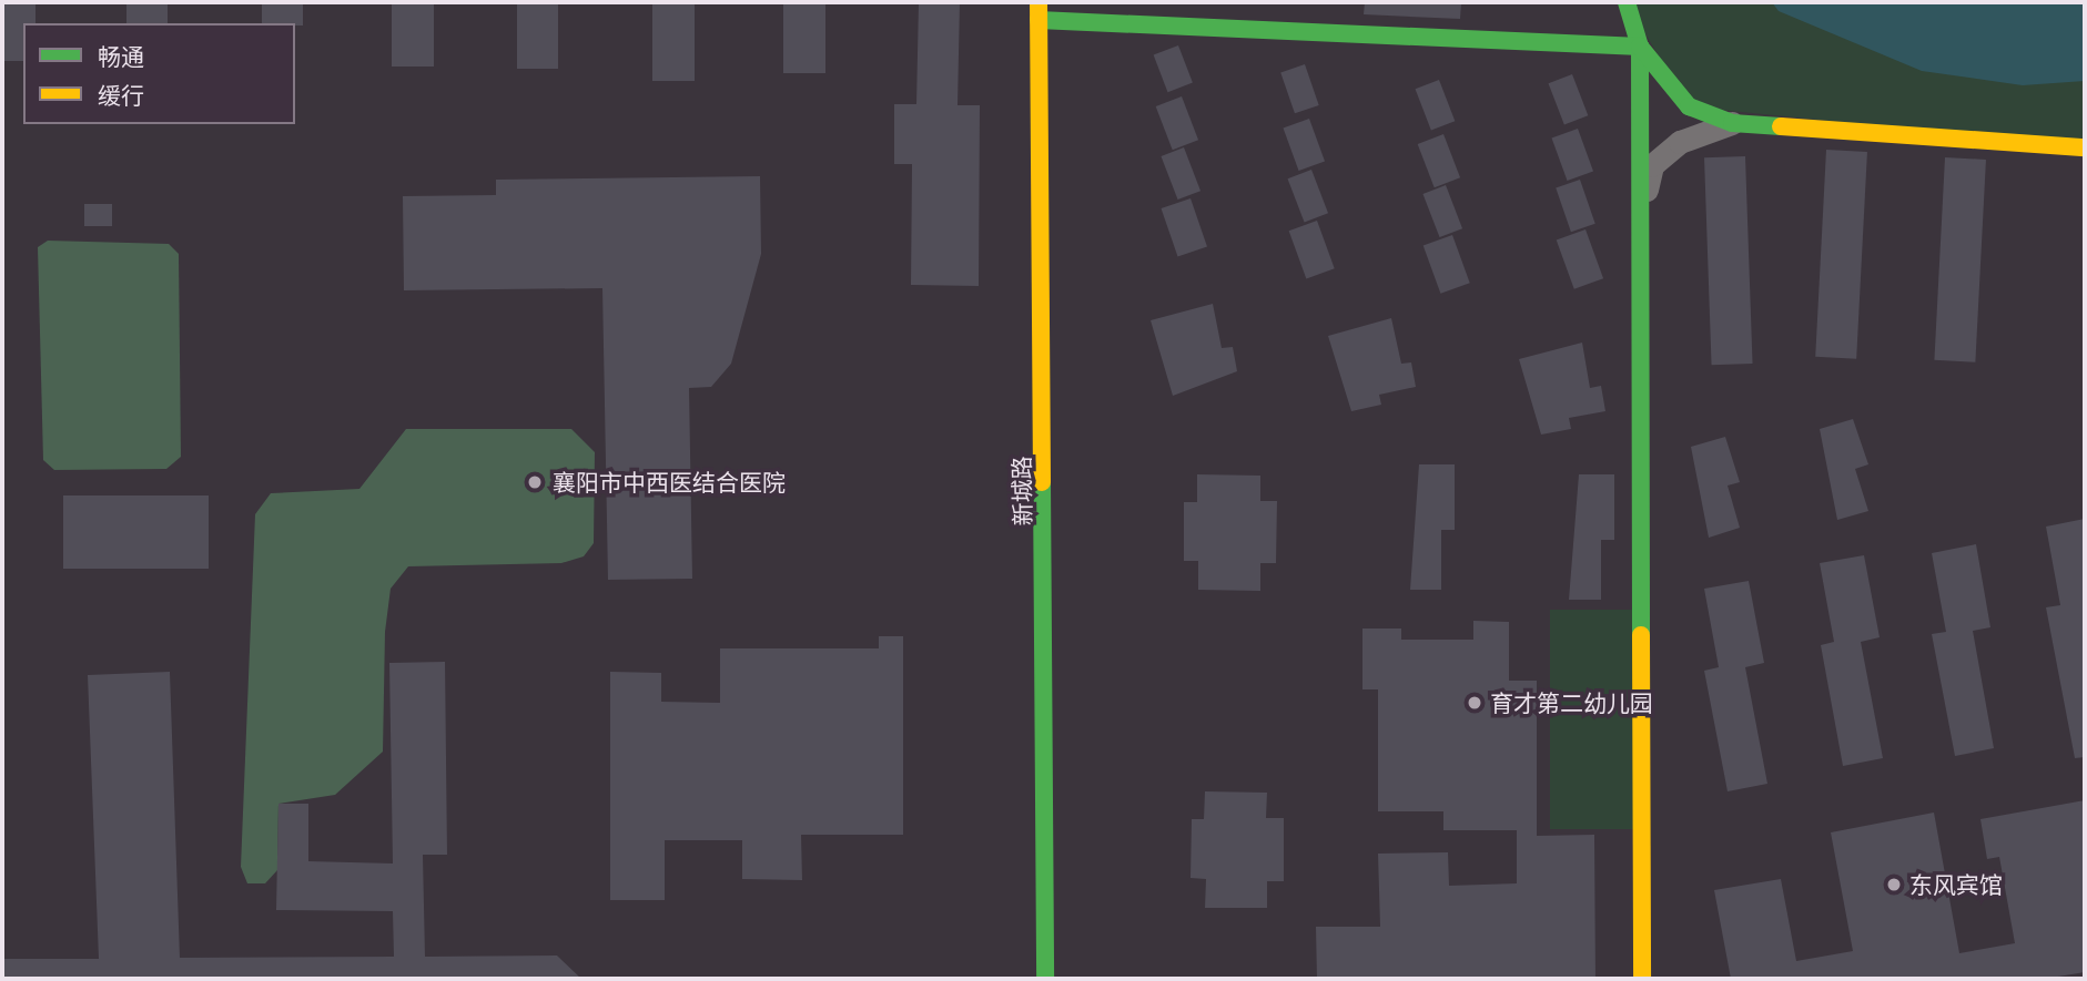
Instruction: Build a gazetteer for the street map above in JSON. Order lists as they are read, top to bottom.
{
  "streets": {
    "street": ["新城路"]
  },
  "places": ["襄阳市中西医结合医院", "育才第二幼儿园", "东风宾馆"],
  "legend": ["畅通", "缓行"]
}
